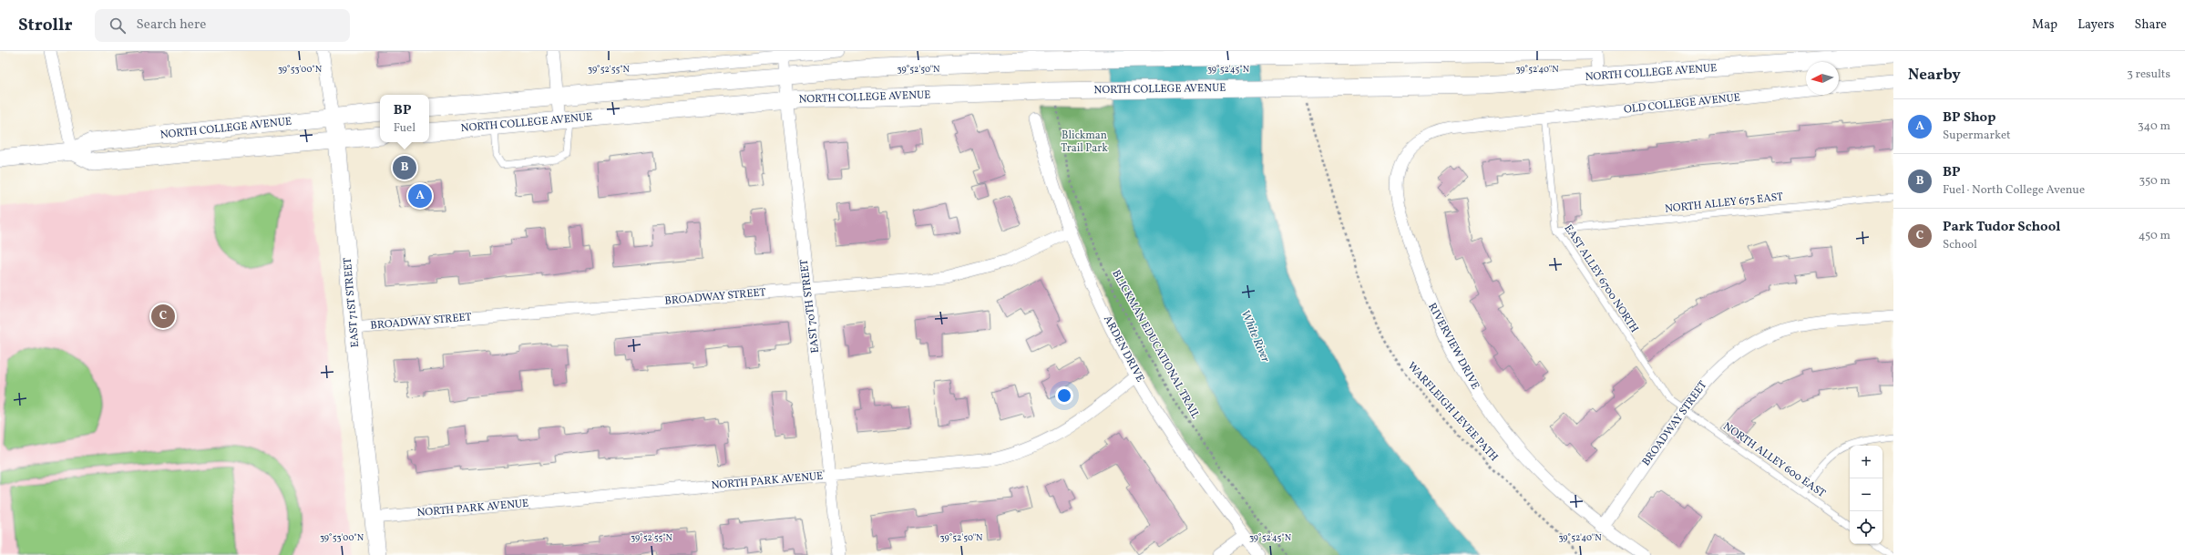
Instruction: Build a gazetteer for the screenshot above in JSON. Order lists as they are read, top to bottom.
{
  "streets": {
    "main road": ["NORTH COLLEGE AVENUE", "EAST 71ST STREET"],
    "street": [
      "OLD COLLEGE AVENUE",
      "BROADWAY STREET",
      "EAST 70TH STREET",
      "RIVERVIEW DRIVE",
      "ARDEN DRIVE",
      "NORTH PARK AVENUE"
    ],
    "lane": ["NORTH ALLEY 675 EAST", "EAST ALLEY 6700 NORTH", "NORTH ALLEY 600 EAST"],
    "path": ["BLICKMAN EDUCATIONAL TRAIL", "WARFLEIGH LEVEE PATH"]
  },
  "crossings": [
    ["NORTH COLLEGE AVENUE", "EAST 71ST STREET"],
    ["NORTH COLLEGE AVENUE", "EAST 70TH STREET"],
    ["OLD COLLEGE AVENUE", "EAST ALLEY 6700 NORTH"],
    ["OLD COLLEGE AVENUE", "RIVERVIEW DRIVE"],
    ["NORTH ALLEY 675 EAST", "EAST ALLEY 6700 NORTH"],
    ["EAST ALLEY 6700 NORTH", "BROADWAY STREET"],
    ["EAST ALLEY 6700 NORTH", "RIVERVIEW DRIVE"],
    ["EAST ALLEY 6700 NORTH", "NORTH ALLEY 600 EAST"],
    ["BROADWAY STREET", "EAST 71ST STREET"],
    ["BROADWAY STREET", "EAST 70TH STREET"],
    ["BROADWAY STREET", "RIVERVIEW DRIVE"],
    ["BROADWAY STREET", "ARDEN DRIVE"],
    ["BROADWAY STREET", "NORTH ALLEY 600 EAST"],
    ["EAST 71ST STREET", "NORTH PARK AVENUE"],
    ["EAST 70TH STREET", "NORTH PARK AVENUE"],
    ["ARDEN DRIVE", "NORTH PARK AVENUE"]
  ],
  "water": ["White River"],
  "parks": ["Blickman Trail Park"],
  "north": "left",
  "page": {
    "header": "Strollr",
    "search": "Search here",
    "nav": ["Map", "Layers", "Share"],
    "heading": ["Nearby", "3 results"],
    "popup": ["BP", "Fuel"],
    "list": [
      {
        "mark": "A",
        "name": "BP Shop",
        "note": "Supermarket",
        "value": "340 m"
      },
      {
        "mark": "B",
        "name": "BP",
        "note": "Fuel · North College Avenue",
        "value": "350 m"
      },
      {
        "mark": "C",
        "name": "Park Tudor School",
        "note": "School",
        "value": "450 m"
      }
    ],
    "pins": ["B", "A", "C"],
    "map_buttons": ["+", "−"]
  },
  "coordinates": [
    "39°53'00\"N",
    "39°52'55\"N",
    "39°52'50\"N",
    "39°52'45\"N",
    "39°52'40\"N"
  ]
}
